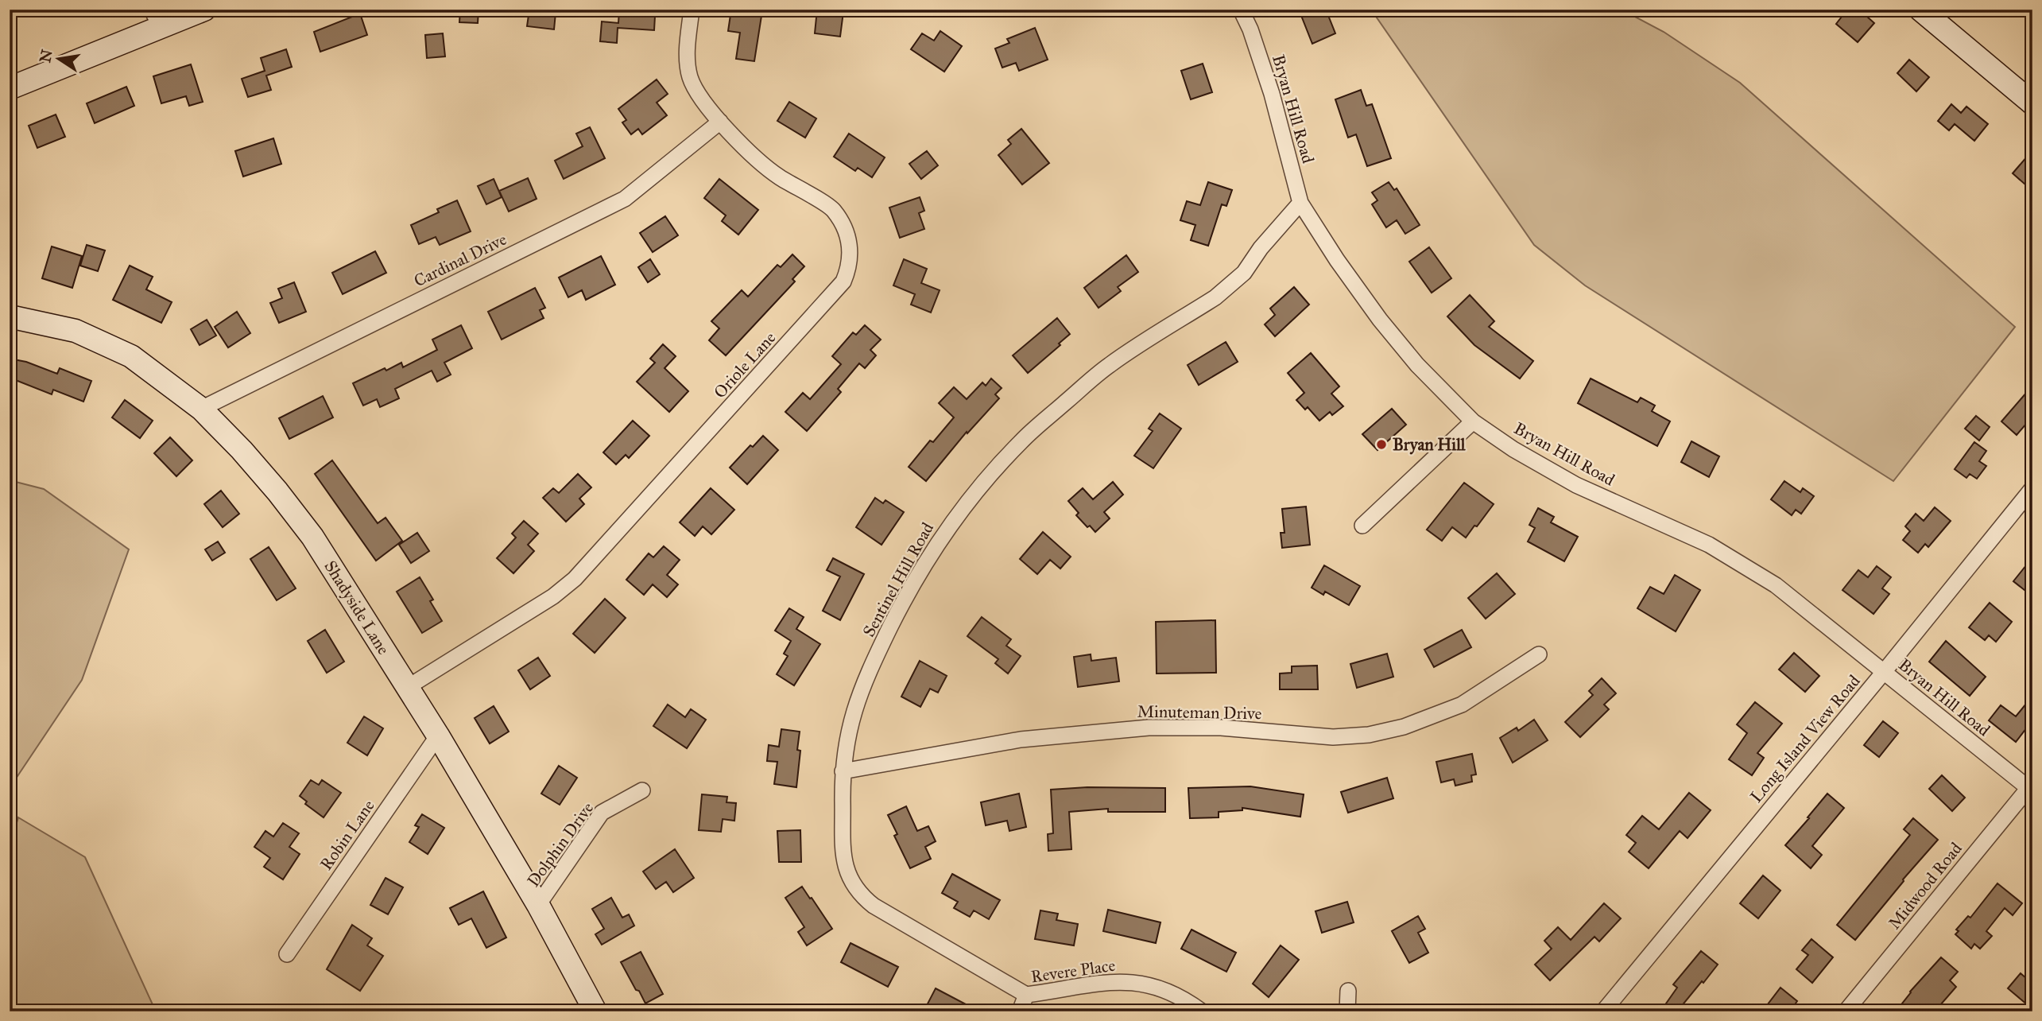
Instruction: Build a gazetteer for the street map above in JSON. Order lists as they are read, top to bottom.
{
  "streets": {
    "street": [
      "Bryan Hill Road",
      "Cardinal Drive",
      "Oriole Lane",
      "Sentinel Hill Road",
      "Shadyside Lane",
      "Minuteman Drive",
      "Long Island View Road",
      "Robin Lane",
      "Dolphin Drive",
      "Midwood Road",
      "Revere Place"
    ]
  },
  "crossings": [
    ["Bryan Hill Road", "Sentinel Hill Road"],
    ["Bryan Hill Road", "Long Island View Road"],
    ["Bryan Hill Road", "Midwood Road"],
    ["Cardinal Drive", "Oriole Lane"],
    ["Cardinal Drive", "Shadyside Lane"],
    ["Oriole Lane", "Shadyside Lane"],
    ["Sentinel Hill Road", "Minuteman Drive"],
    ["Sentinel Hill Road", "Revere Place"],
    ["Shadyside Lane", "Robin Lane"],
    ["Shadyside Lane", "Dolphin Drive"]
  ],
  "places": ["Bryan Hill"],
  "north": "left"
}
